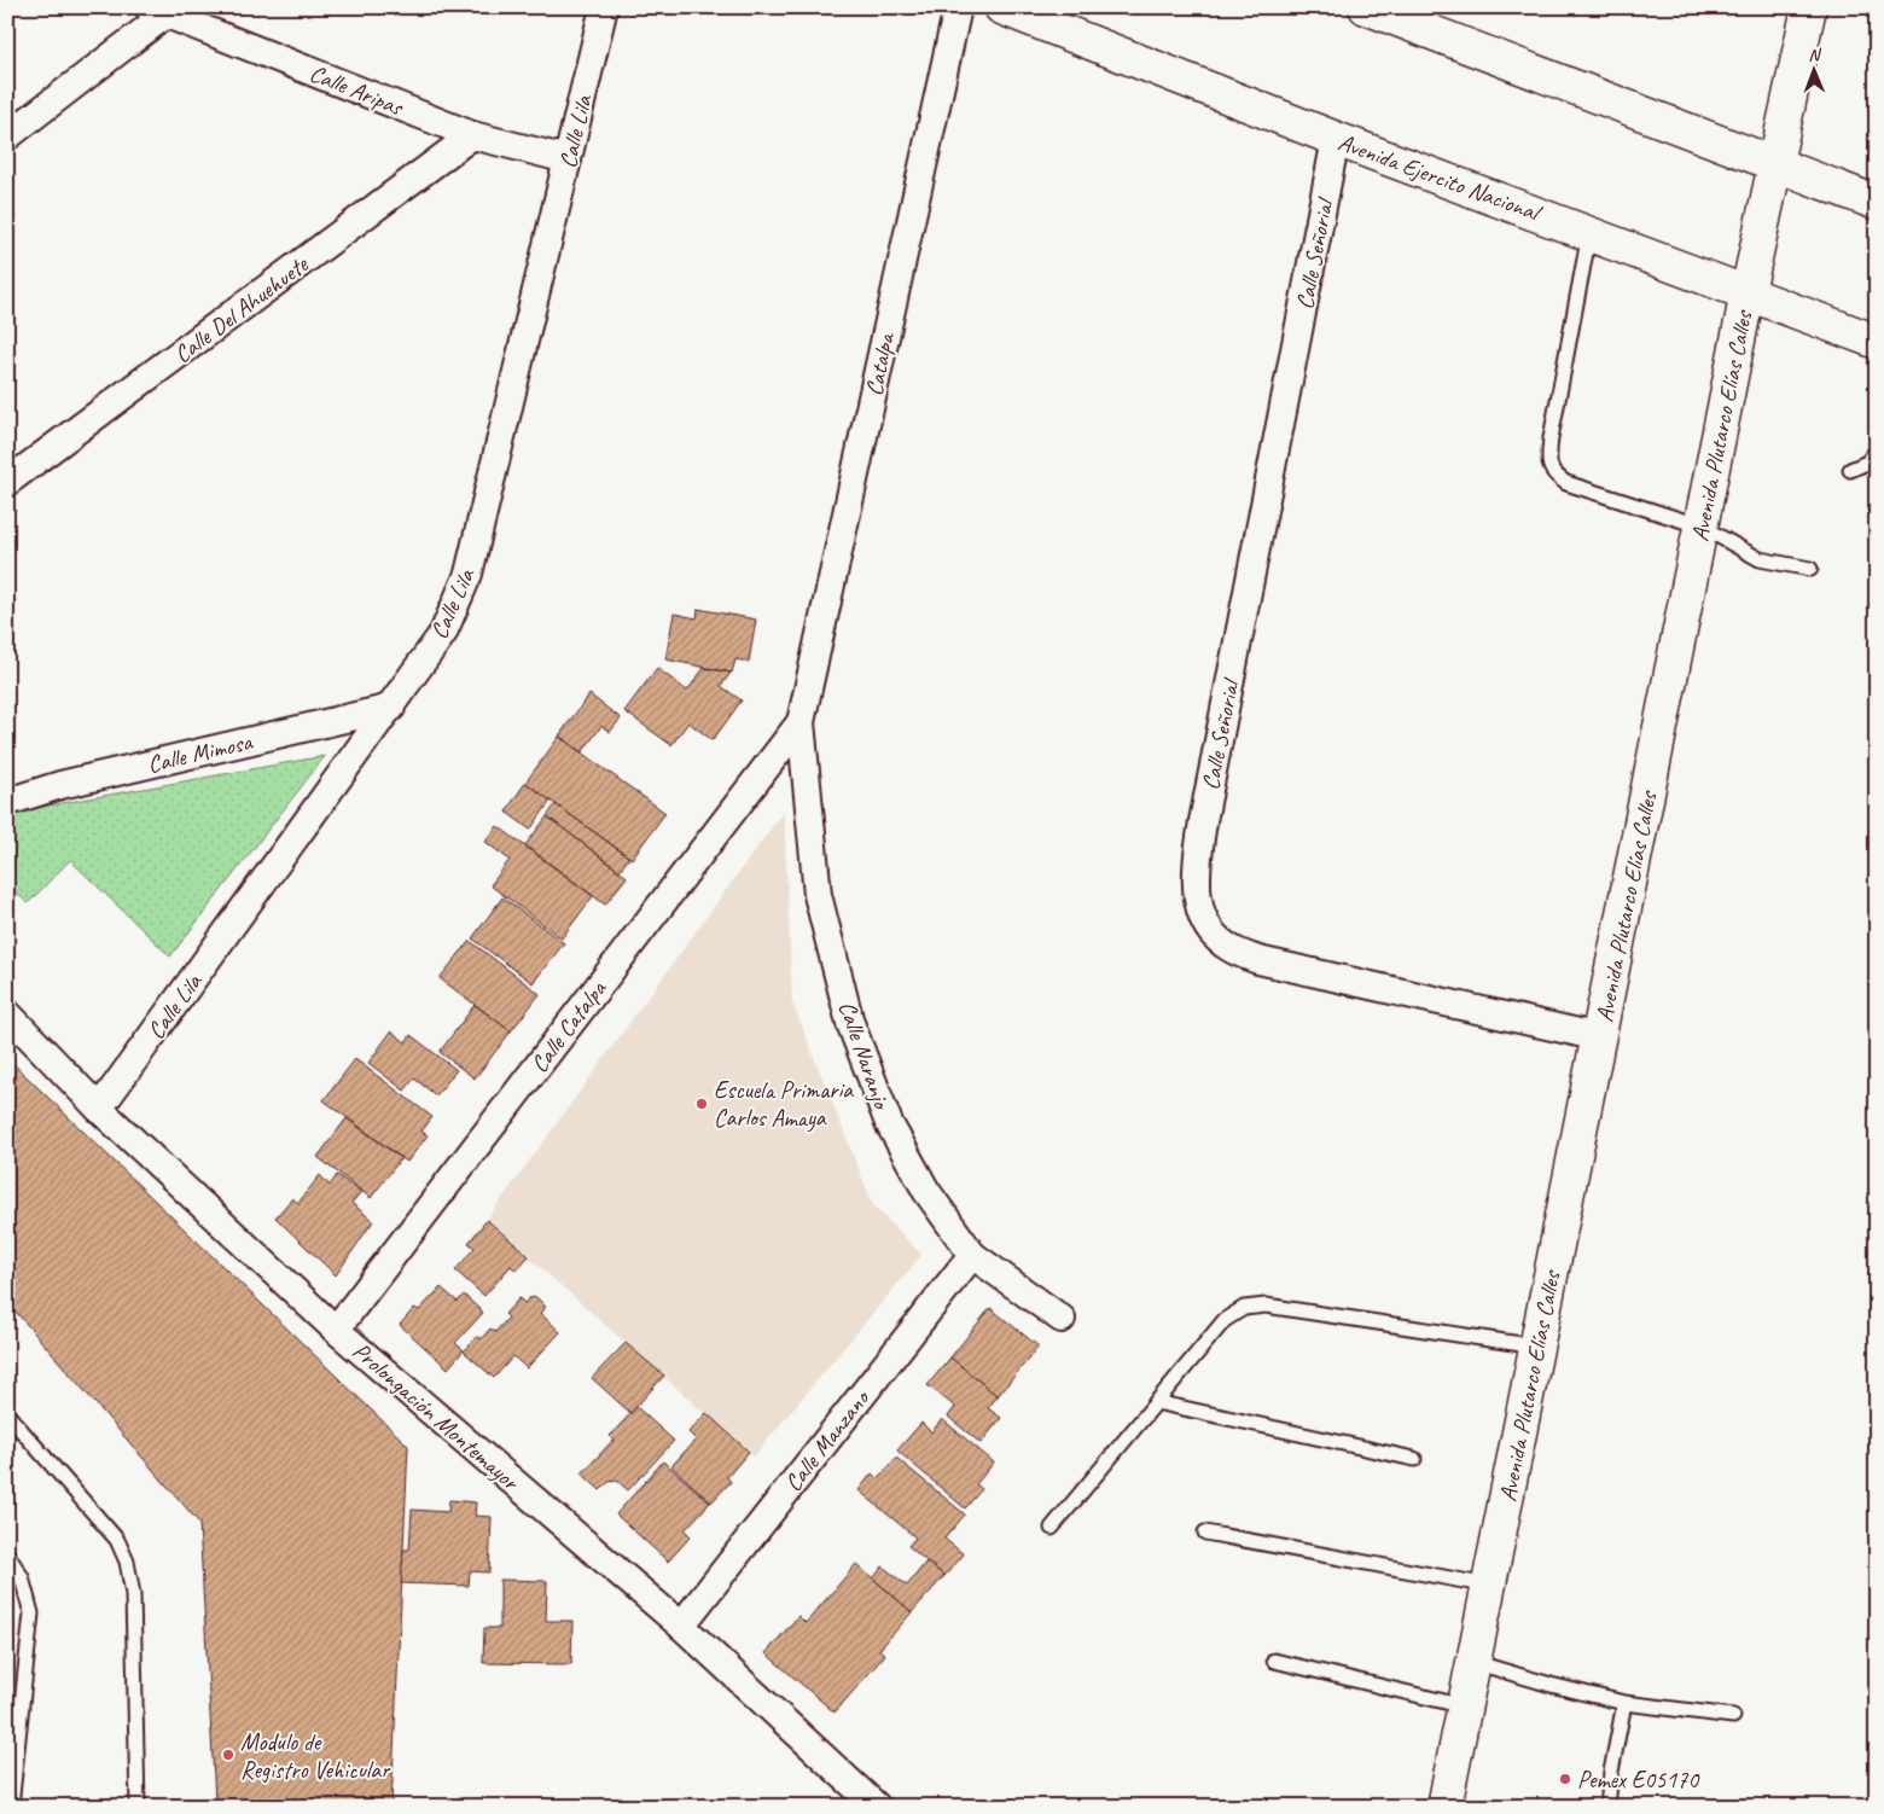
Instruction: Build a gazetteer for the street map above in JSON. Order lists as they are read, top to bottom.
{
  "streets": {
    "main road": ["Avenida Ejercito Nacional", "Avenida Plutarco Elías Calles"],
    "street": [
      "Calle Aripas",
      "Calle Lila",
      "Calle Señorial",
      "Calle Del Ahuehuete",
      "Catalpa",
      "Calle Mimosa",
      "Calle Catalpa",
      "Calle Naranjo",
      "Prolongación Montemayor",
      "Calle Manzano"
    ]
  },
  "crossings": [
    ["Calle Aripas", "Calle Lila"],
    ["Calle Aripas", "Calle Del Ahuehuete"],
    ["Calle Lila", "Calle Mimosa"],
    ["Calle Lila", "Prolongación Montemayor"],
    ["Avenida Ejercito Nacional", "Calle Señorial"],
    ["Avenida Ejercito Nacional", "Avenida Plutarco Elías Calles"],
    ["Calle Señorial", "Avenida Plutarco Elías Calles"],
    ["Catalpa", "Calle Catalpa"],
    ["Catalpa", "Calle Naranjo"],
    ["Calle Catalpa", "Calle Naranjo"],
    ["Calle Catalpa", "Prolongación Montemayor"],
    ["Calle Naranjo", "Calle Manzano"],
    ["Prolongación Montemayor", "Calle Manzano"]
  ],
  "places": ["Escuela Primaria Carlos Amaya", "Modulo de Registro Vehicular", "Pemex E05170"],
  "north": "top"
}
